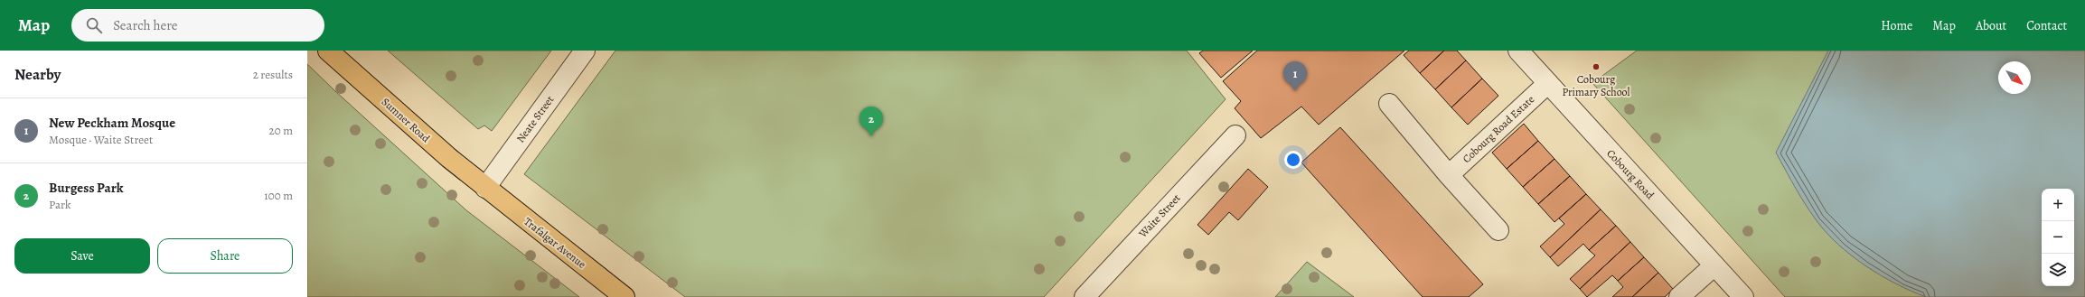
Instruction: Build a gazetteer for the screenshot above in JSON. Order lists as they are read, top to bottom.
{
  "streets": {
    "main road": ["Sumner Road", "Trafalgar Avenue"],
    "street": [
      "Neate Street",
      "Cobourg Road Estate",
      "Cobourg Road",
      "Waite Street"
    ]
  },
  "crossings": [
    ["Neate Street", "Sumner Road"],
    ["Neate Street", "Trafalgar Avenue"],
    ["Sumner Road", "Trafalgar Avenue"],
    ["Cobourg Road Estate", "Cobourg Road"]
  ],
  "places": ["Cobourg Primary School"],
  "north": "bottom right",
  "page": {
    "header": "Map",
    "search": "Search here",
    "nav": [
      "Home",
      "Map",
      "About",
      "Contact"
    ],
    "heading": ["Nearby", "2 results"],
    "pins": ["1", "2"],
    "list": [
      {
        "mark": "1",
        "name": "New Peckham Mosque",
        "note": "Mosque · Waite Street",
        "value": "20 m"
      },
      {
        "mark": "2",
        "name": "Burgess Park",
        "note": "Park",
        "value": "100 m"
      }
    ],
    "map_buttons": ["+", "−"],
    "buttons": ["Save", "Share"]
  }
}
